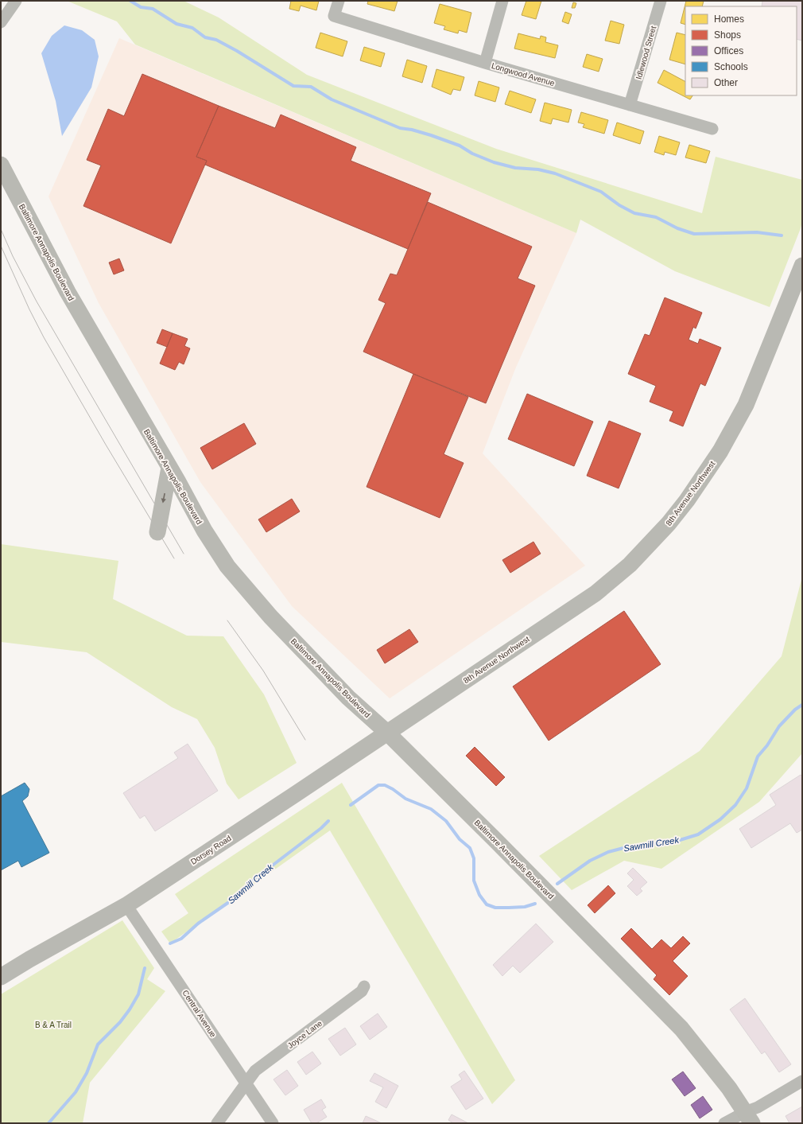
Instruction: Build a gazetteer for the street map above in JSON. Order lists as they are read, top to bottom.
{
  "streets": {
    "main road": ["Baltimore Annapolis Boulevard", "8th Avenue Northwest", "Dorsey Road"],
    "street": [
      "Idlewood Street",
      "Longwood Avenue",
      "Central Avenue",
      "Joyce Lane"
    ]
  },
  "crossings": [
    ["Idlewood Street", "Longwood Avenue"],
    ["Baltimore Annapolis Boulevard", "8th Avenue Northwest"],
    ["Baltimore Annapolis Boulevard", "Dorsey Road"],
    ["8th Avenue Northwest", "Dorsey Road"],
    ["Dorsey Road", "Central Avenue"],
    ["Central Avenue", "Joyce Lane"]
  ],
  "water": ["Sawmill Creek"],
  "parks": ["B & A Trail"],
  "legend": [
    "Homes",
    "Shops",
    "Offices",
    "Schools",
    "Other"
  ]
}
